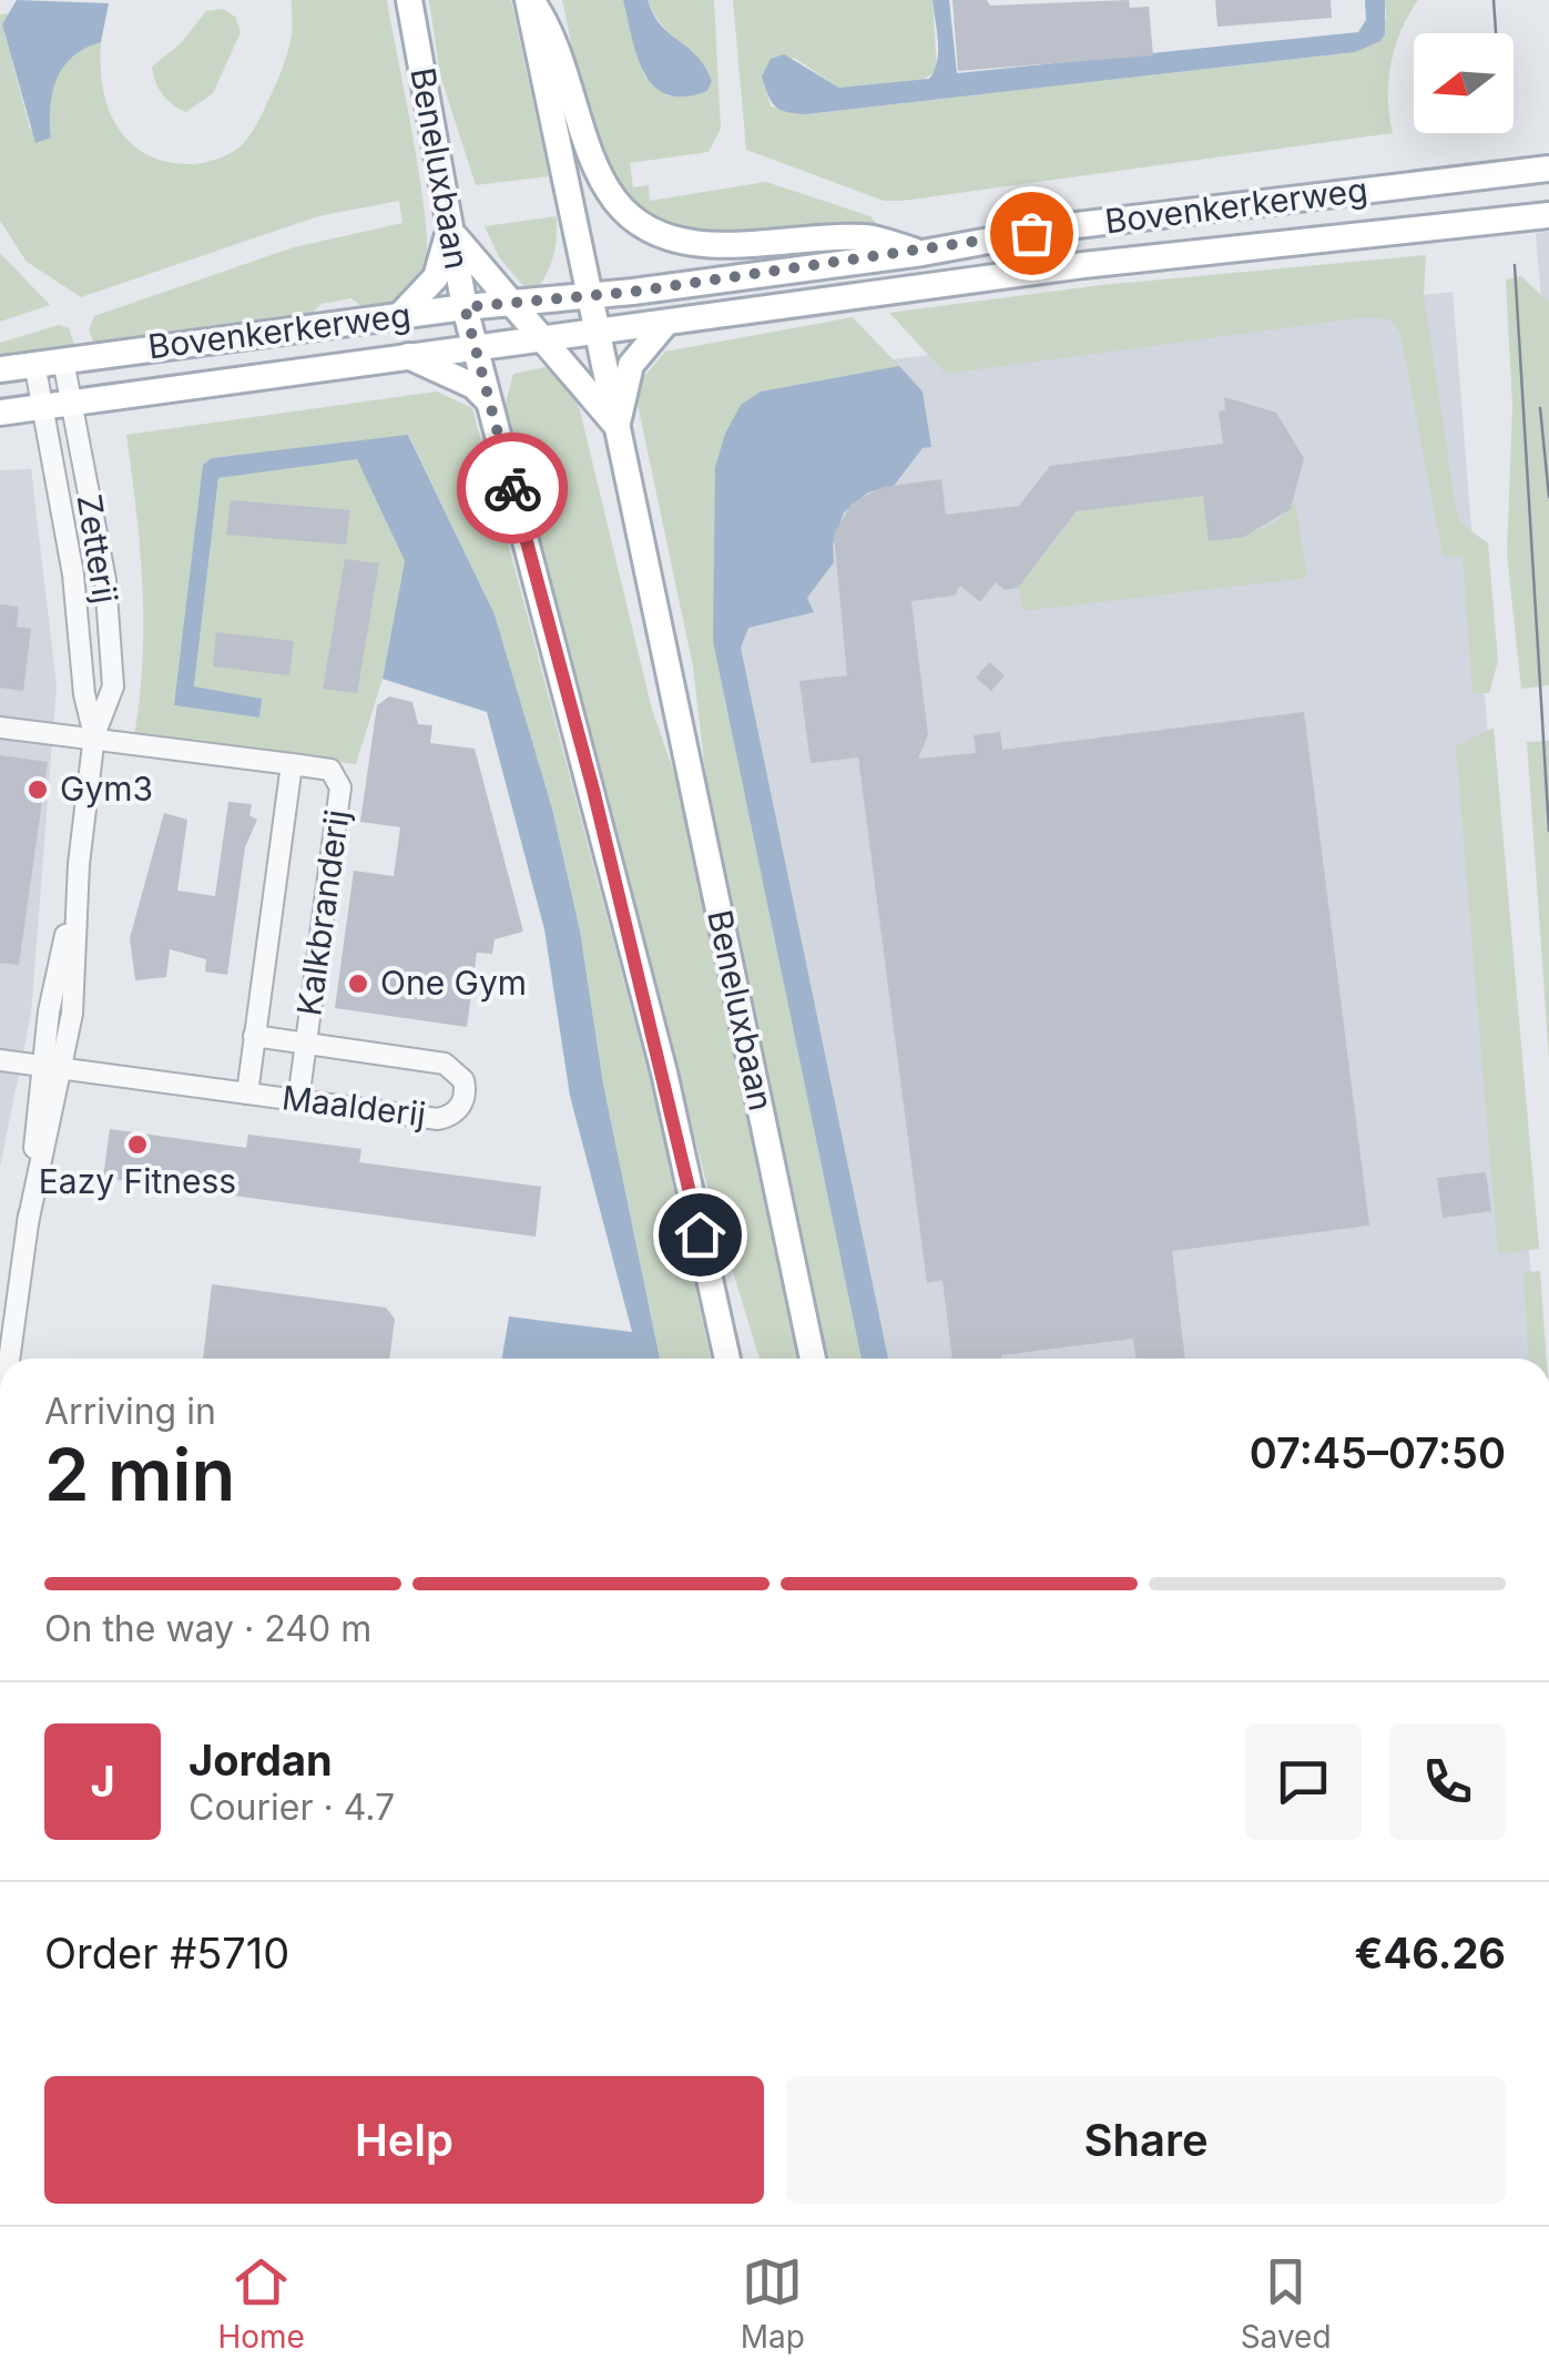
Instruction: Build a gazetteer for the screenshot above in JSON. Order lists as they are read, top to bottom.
{
  "streets": {
    "main road": ["Beneluxbaan", "Bovenkerkerweg"],
    "street": ["Zetterij", "Kalkbranderij", "Maalderij"]
  },
  "crossings": [
    ["Beneluxbaan", "Bovenkerkerweg"],
    ["Bovenkerkerweg", "Zetterij"],
    ["Zetterij", "Kalkbranderij"],
    ["Zetterij", "Maalderij"],
    ["Kalkbranderij", "Maalderij"]
  ],
  "places": ["Gym3", "One Gym", "Eazy Fitness"],
  "north": "left",
  "page": {
    "heading": ["2 min", "Arriving in", "07:45–07:50"],
    "panel": [
      "Jordan",
      "Courier · 4.7",
      "Order #5710",
      "€46.26"
    ],
    "bar": "On the way · 240 m",
    "round": "J",
    "buttons": ["Help", "Share"],
    "tabs": ["Home", "Map", "Saved"]
  }
}
